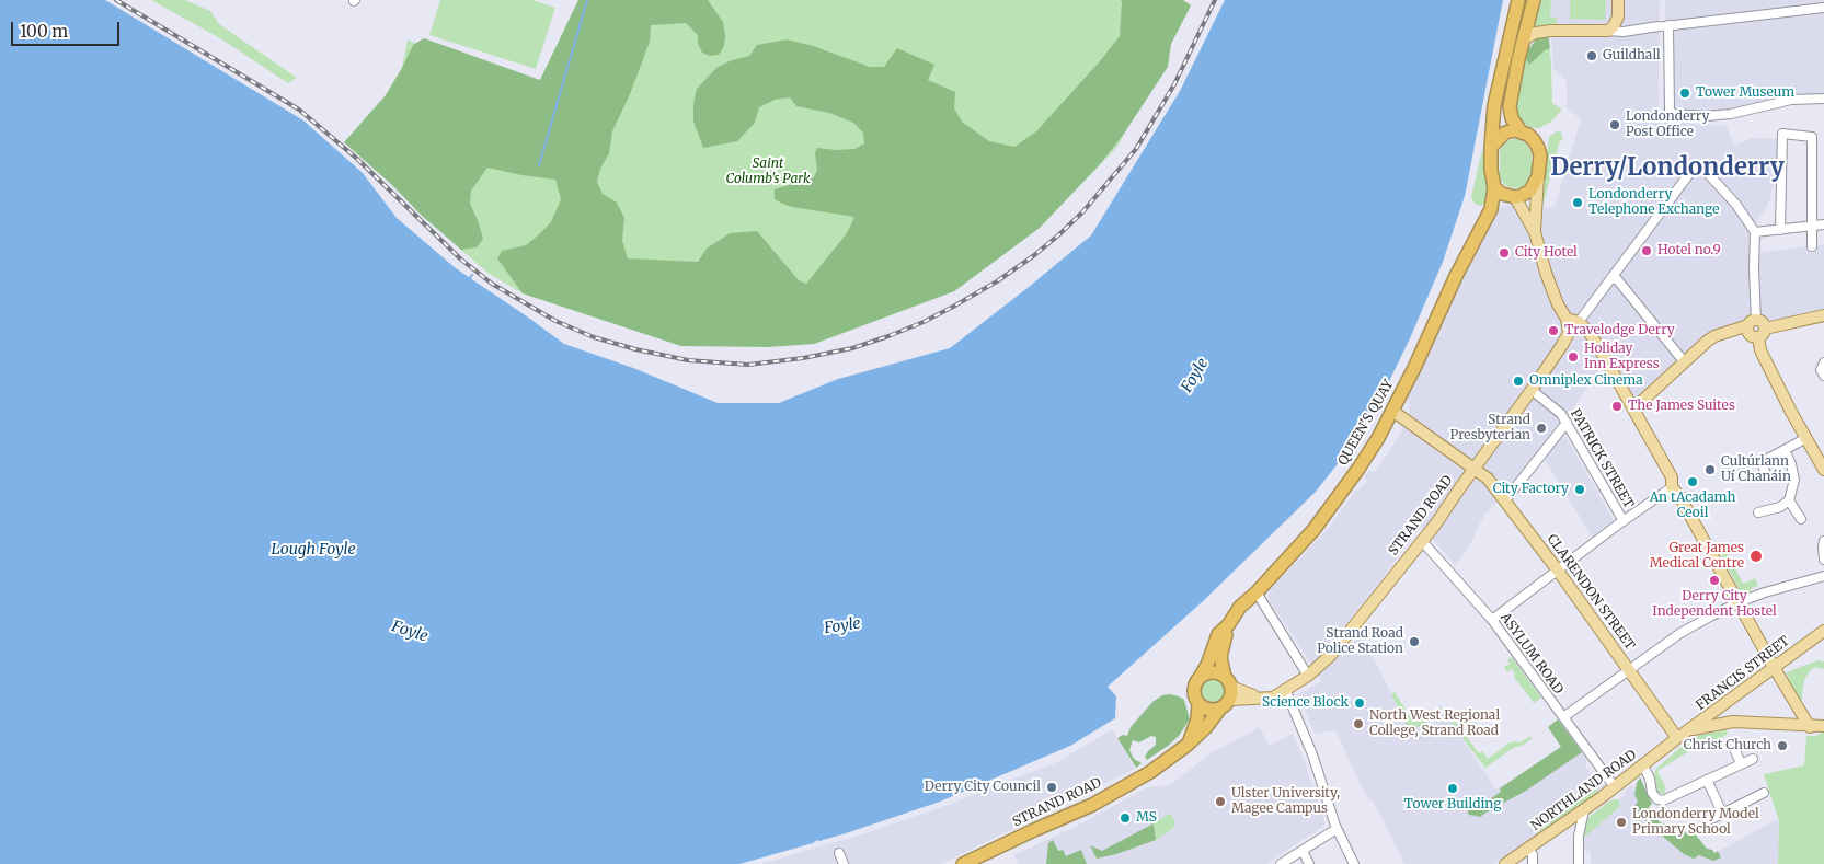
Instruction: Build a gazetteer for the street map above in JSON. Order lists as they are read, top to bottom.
{
  "streets": {
    "highway": ["QUEEN'S QUAY", "STRAND ROAD"],
    "main road": ["CLARENDON STREET", "FRANCIS STREET", "NORTHLAND ROAD"],
    "street": ["PATRICK STREET", "ASYLUM ROAD"]
  },
  "crossings": [
    ["QUEEN'S QUAY", "STRAND ROAD"],
    ["QUEEN'S QUAY", "CLARENDON STREET"],
    ["PATRICK STREET", "STRAND ROAD"],
    ["STRAND ROAD", "CLARENDON STREET"],
    ["STRAND ROAD", "ASYLUM ROAD"],
    ["CLARENDON STREET", "FRANCIS STREET"],
    ["CLARENDON STREET", "NORTHLAND ROAD"],
    ["ASYLUM ROAD", "NORTHLAND ROAD"],
    ["FRANCIS STREET", "NORTHLAND ROAD"]
  ],
  "districts": ["Derry/Londonderry"],
  "water": ["Foyle", "Lough Foyle"],
  "parks": ["Saint Columb's Park"],
  "places": [
    "Guildhall",
    "Tower Museum",
    "Londonderry Post Office",
    "Londonderry Telephone Exchange",
    "Hotel no.9",
    "City Hotel",
    "Travelodge Derry",
    "Holiday Inn Express",
    "Omniplex Cinema",
    "The James Suites",
    "Strand Presbyterian",
    "Cultúrlann Uí Chanáin",
    "An tAcadamh Ceoil",
    "City Factory",
    "Great James Medical Centre",
    "Derry City Independent Hostel",
    "Strand Road Police Station",
    "Science Block",
    "North West Regional College, Strand Road",
    "Christ Church",
    "Derry City Council",
    "Tower Building",
    "Ulster University, Magee Campus",
    "MS",
    "Londonderry Model Primary School"
  ],
  "scale_bar": "100 m"
}
